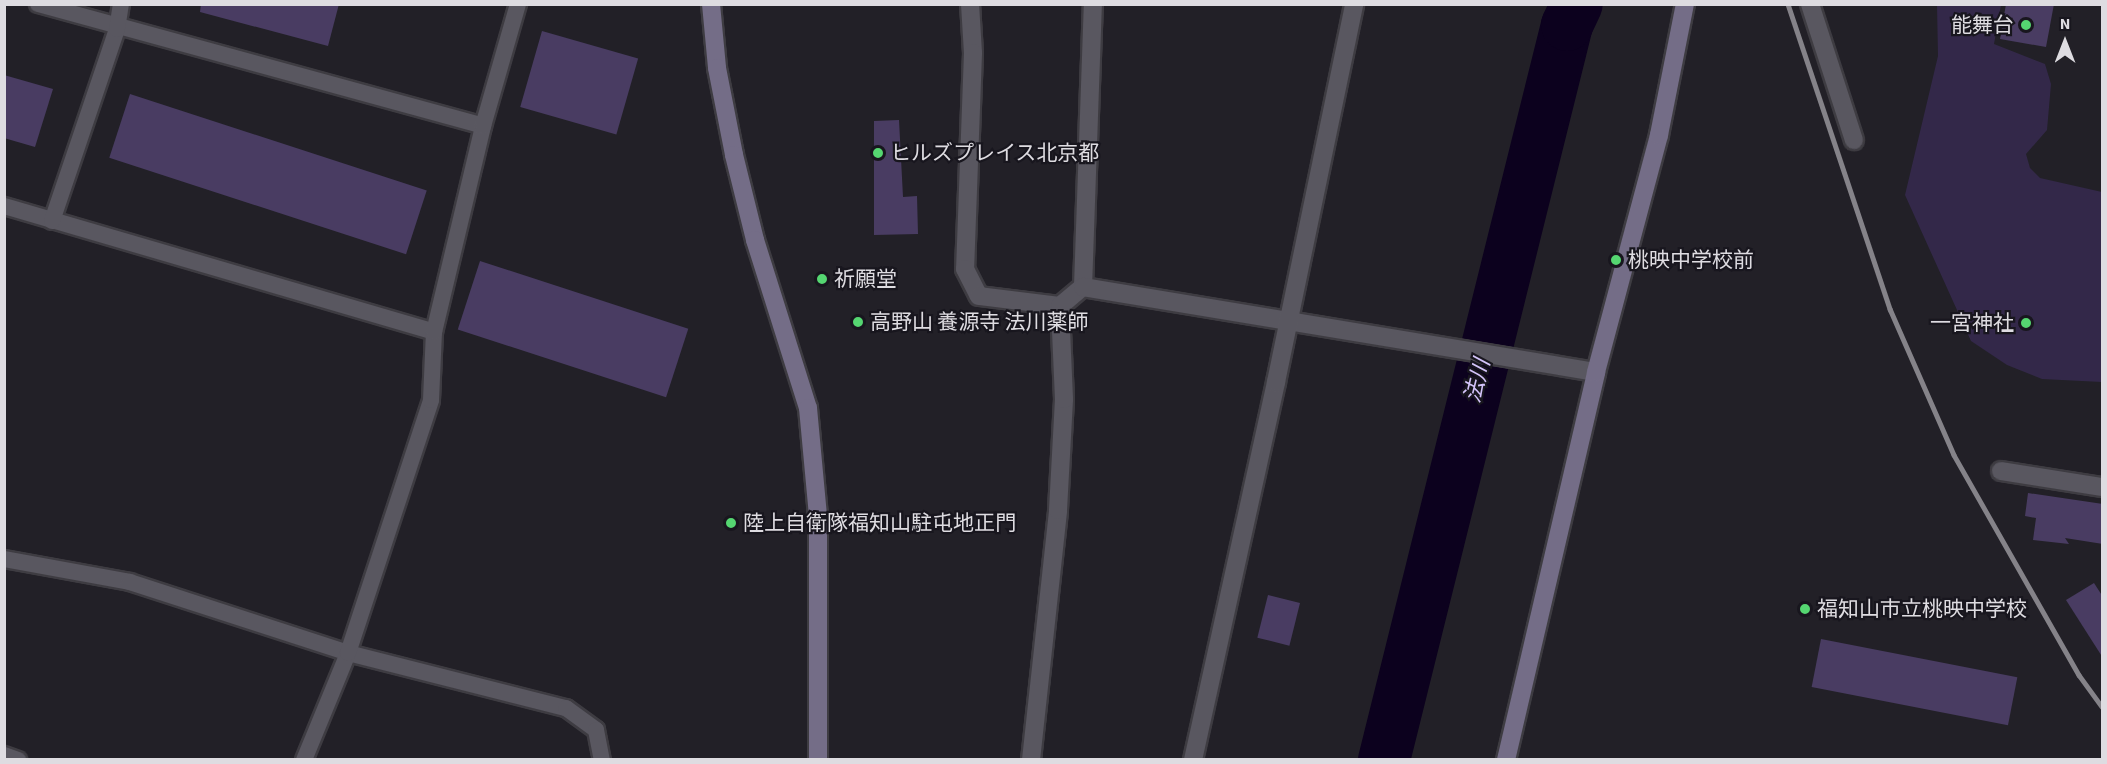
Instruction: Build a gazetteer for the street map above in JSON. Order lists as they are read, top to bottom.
{
  "water": ["法川"],
  "places": [
    "能舞台",
    "ヒルズプレイス北京都",
    "桃映中学校前",
    "祈願堂",
    "高野山 養源寺 法川薬師",
    "一宮神社",
    "陸上自衛隊福知山駐屯地正門",
    "福知山市立桃映中学校"
  ],
  "north": "top"
}
